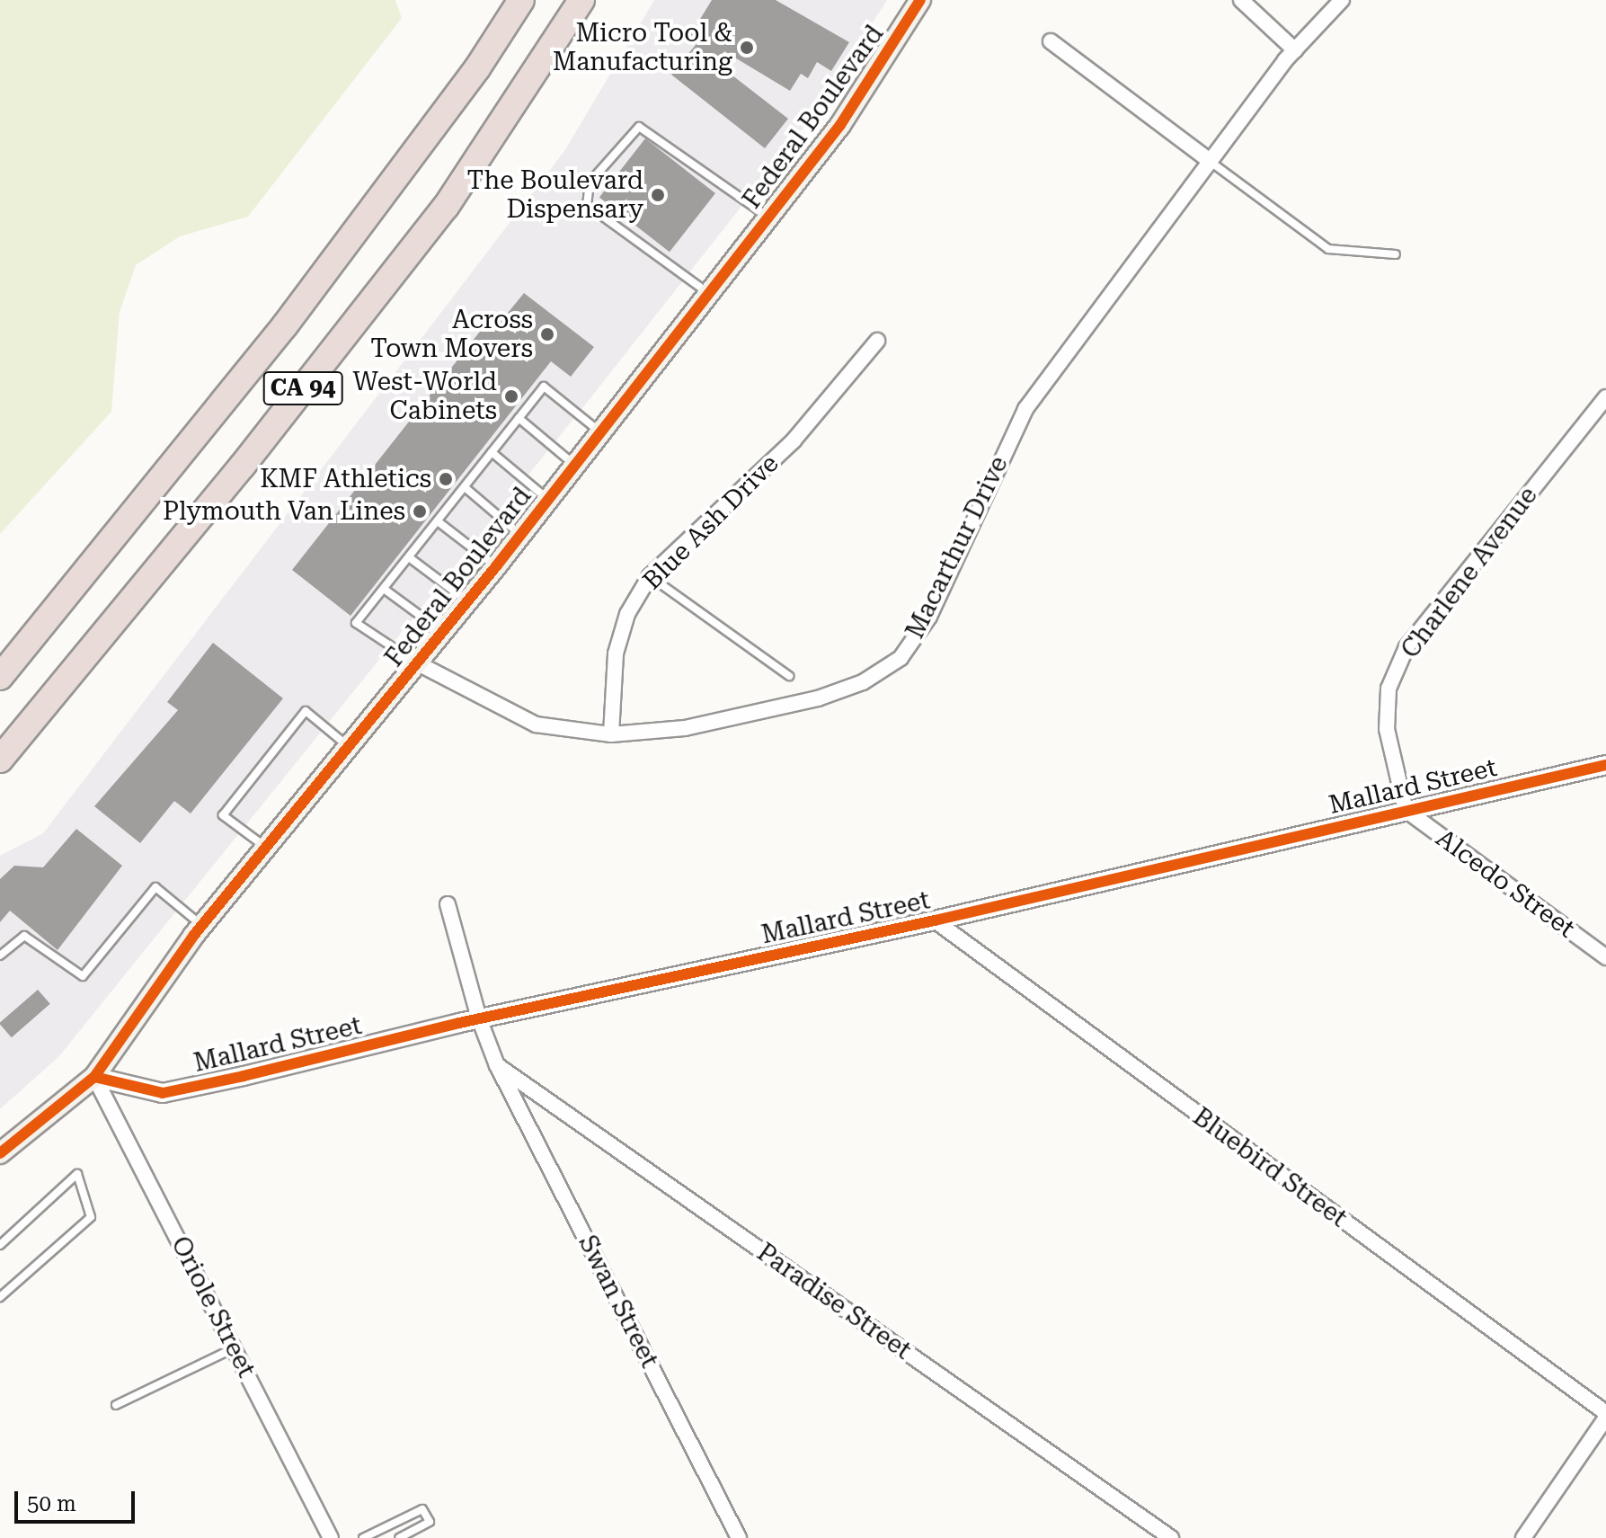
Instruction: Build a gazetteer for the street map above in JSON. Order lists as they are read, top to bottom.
{
  "streets": {
    "highway": ["CA 94"],
    "main road": ["Federal Boulevard"],
    "street": [
      "Blue Ash Drive",
      "Macarthur Drive",
      "Charlene Avenue",
      "Mallard Street",
      "Alcedo Street",
      "Bluebird Street",
      "Swan Street",
      "Paradise Street",
      "Oriole Street"
    ]
  },
  "crossings": [
    ["Federal Boulevard", "Macarthur Drive"],
    ["Federal Boulevard", "Mallard Street"],
    ["Federal Boulevard", "Oriole Street"],
    ["Blue Ash Drive", "Macarthur Drive"],
    ["Charlene Avenue", "Mallard Street"],
    ["Charlene Avenue", "Alcedo Street"],
    ["Mallard Street", "Alcedo Street"],
    ["Mallard Street", "Bluebird Street"],
    ["Mallard Street", "Swan Street"],
    ["Mallard Street", "Oriole Street"],
    ["Swan Street", "Paradise Street"]
  ],
  "places": [
    "Micro Tool & Manufacturing",
    "The Boulevard Dispensary",
    "Across Town Movers",
    "West-World Cabinets",
    "KMF Athletics",
    "Plymouth Van Lines"
  ],
  "scale_bar": "50 m"
}
